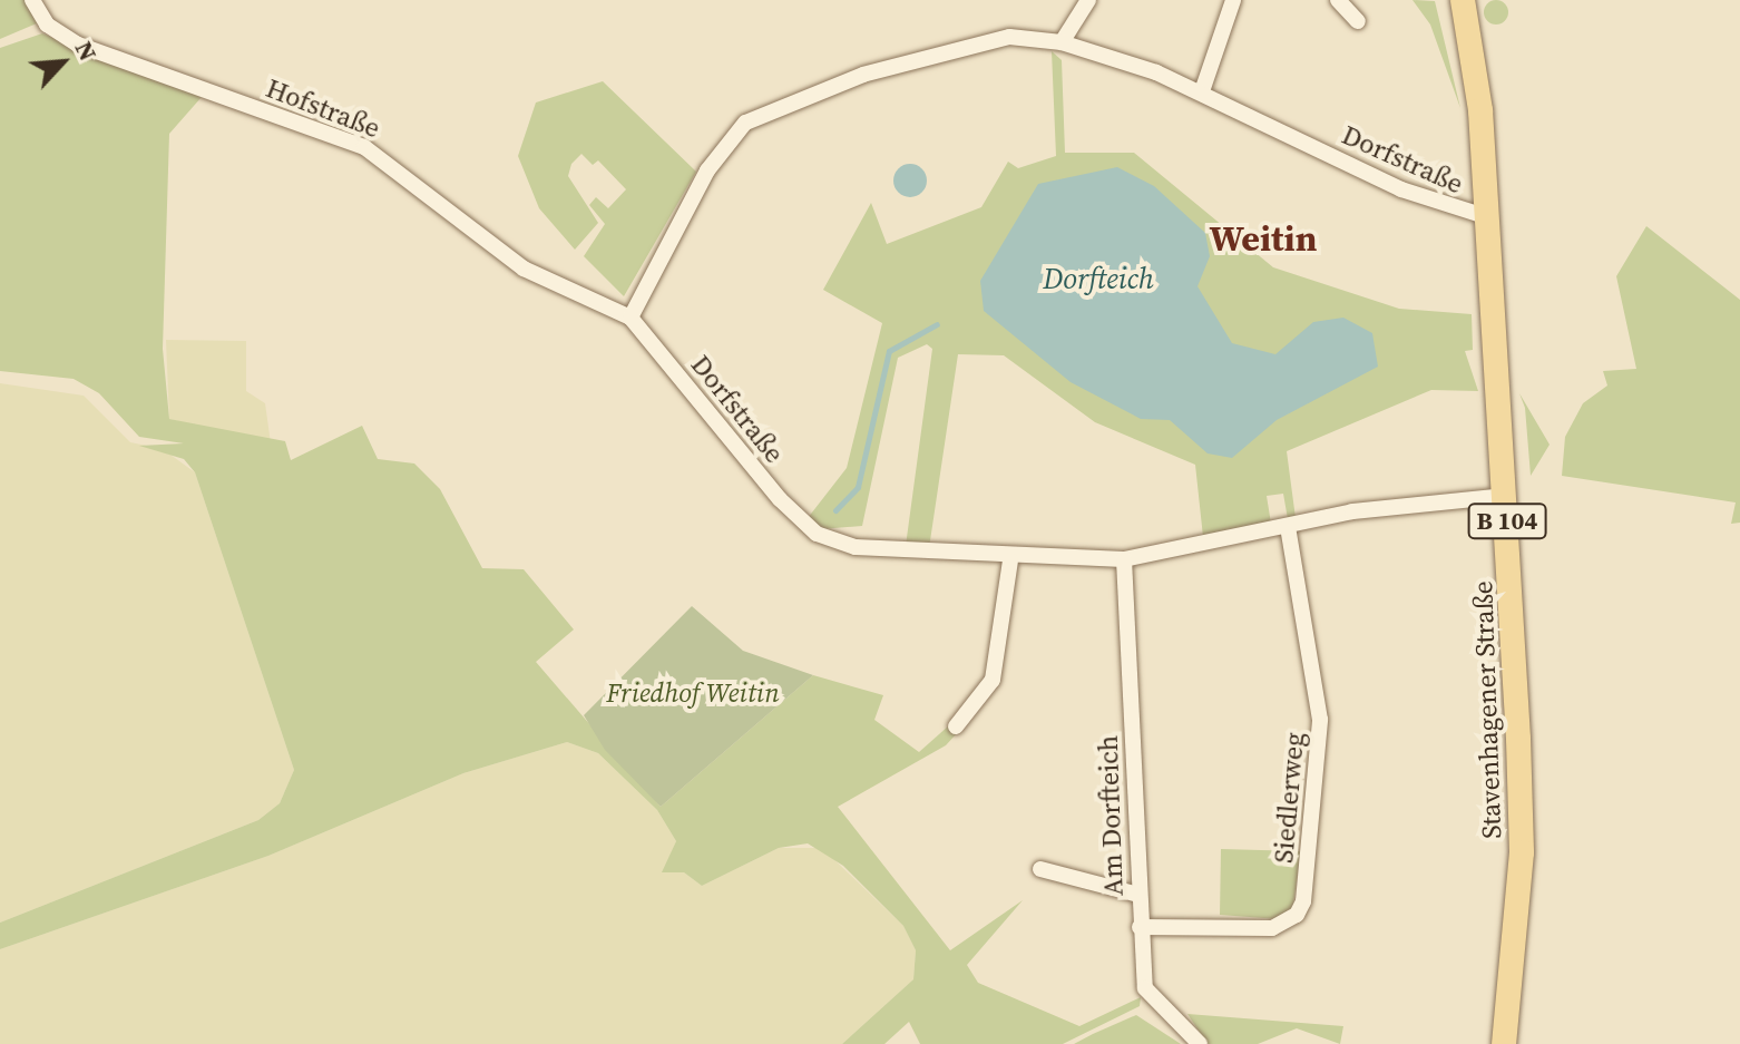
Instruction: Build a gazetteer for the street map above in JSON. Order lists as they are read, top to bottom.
{
  "streets": {
    "main road": ["B 104", "Stavenhagener Straße"],
    "street": [
      "Hofstraße",
      "Dorfstraße",
      "Siedlerweg",
      "Am Dorfteich"
    ]
  },
  "crossings": [
    ["Hofstraße", "Dorfstraße"],
    ["Dorfstraße", "Stavenhagener Straße"],
    ["Dorfstraße", "Siedlerweg"],
    ["Dorfstraße", "Am Dorfteich"],
    ["Siedlerweg", "Am Dorfteich"]
  ],
  "districts": ["Weitin"],
  "water": ["Dorfteich"],
  "parks": ["Friedhof Weitin"],
  "north": "top right"
}
